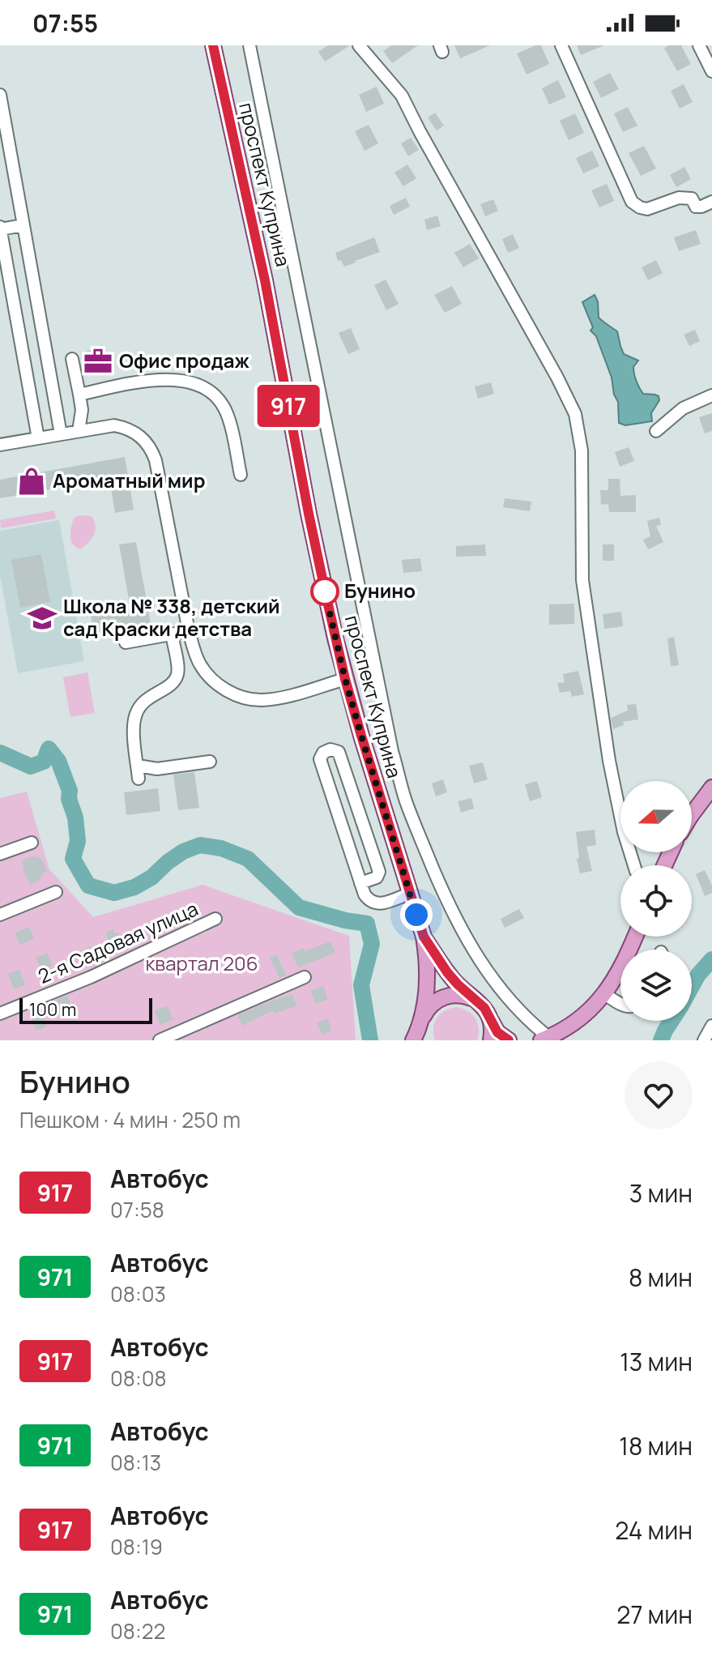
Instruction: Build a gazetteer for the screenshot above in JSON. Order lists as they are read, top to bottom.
{
  "streets": {
    "main road": ["проспект Куприна"],
    "street": ["2-я Садовая улица"]
  },
  "parks": ["квартал 206"],
  "places": {
    "office": ["Офис продаж"],
    "shop": ["Ароматный мир"],
    "other": ["Бунино"],
    "school or university": ["Школа № 338, детский сад Краски детства"]
  },
  "lines": ["bus line 917"],
  "scale_bar": "100 m",
  "north": "left",
  "page": {
    "status": "07:55",
    "on_map": "917",
    "scale": "100 m",
    "heading": ["Бунино", "Пешком · 4 мин · 250 m"],
    "list": [
      {
        "mark": "917",
        "name": "Автобус",
        "note": "07:58",
        "value": "3 мин"
      },
      {
        "mark": "971",
        "name": "Автобус",
        "note": "08:03",
        "value": "8 мин"
      },
      {
        "mark": "917",
        "name": "Автобус",
        "note": "08:08",
        "value": "13 мин"
      },
      {
        "mark": "971",
        "name": "Автобус",
        "note": "08:13",
        "value": "18 мин"
      },
      {
        "mark": "917",
        "name": "Автобус",
        "note": "08:19",
        "value": "24 мин"
      },
      {
        "mark": "971",
        "name": "Автобус",
        "note": "08:22",
        "value": "27 мин"
      }
    ]
  }
}
